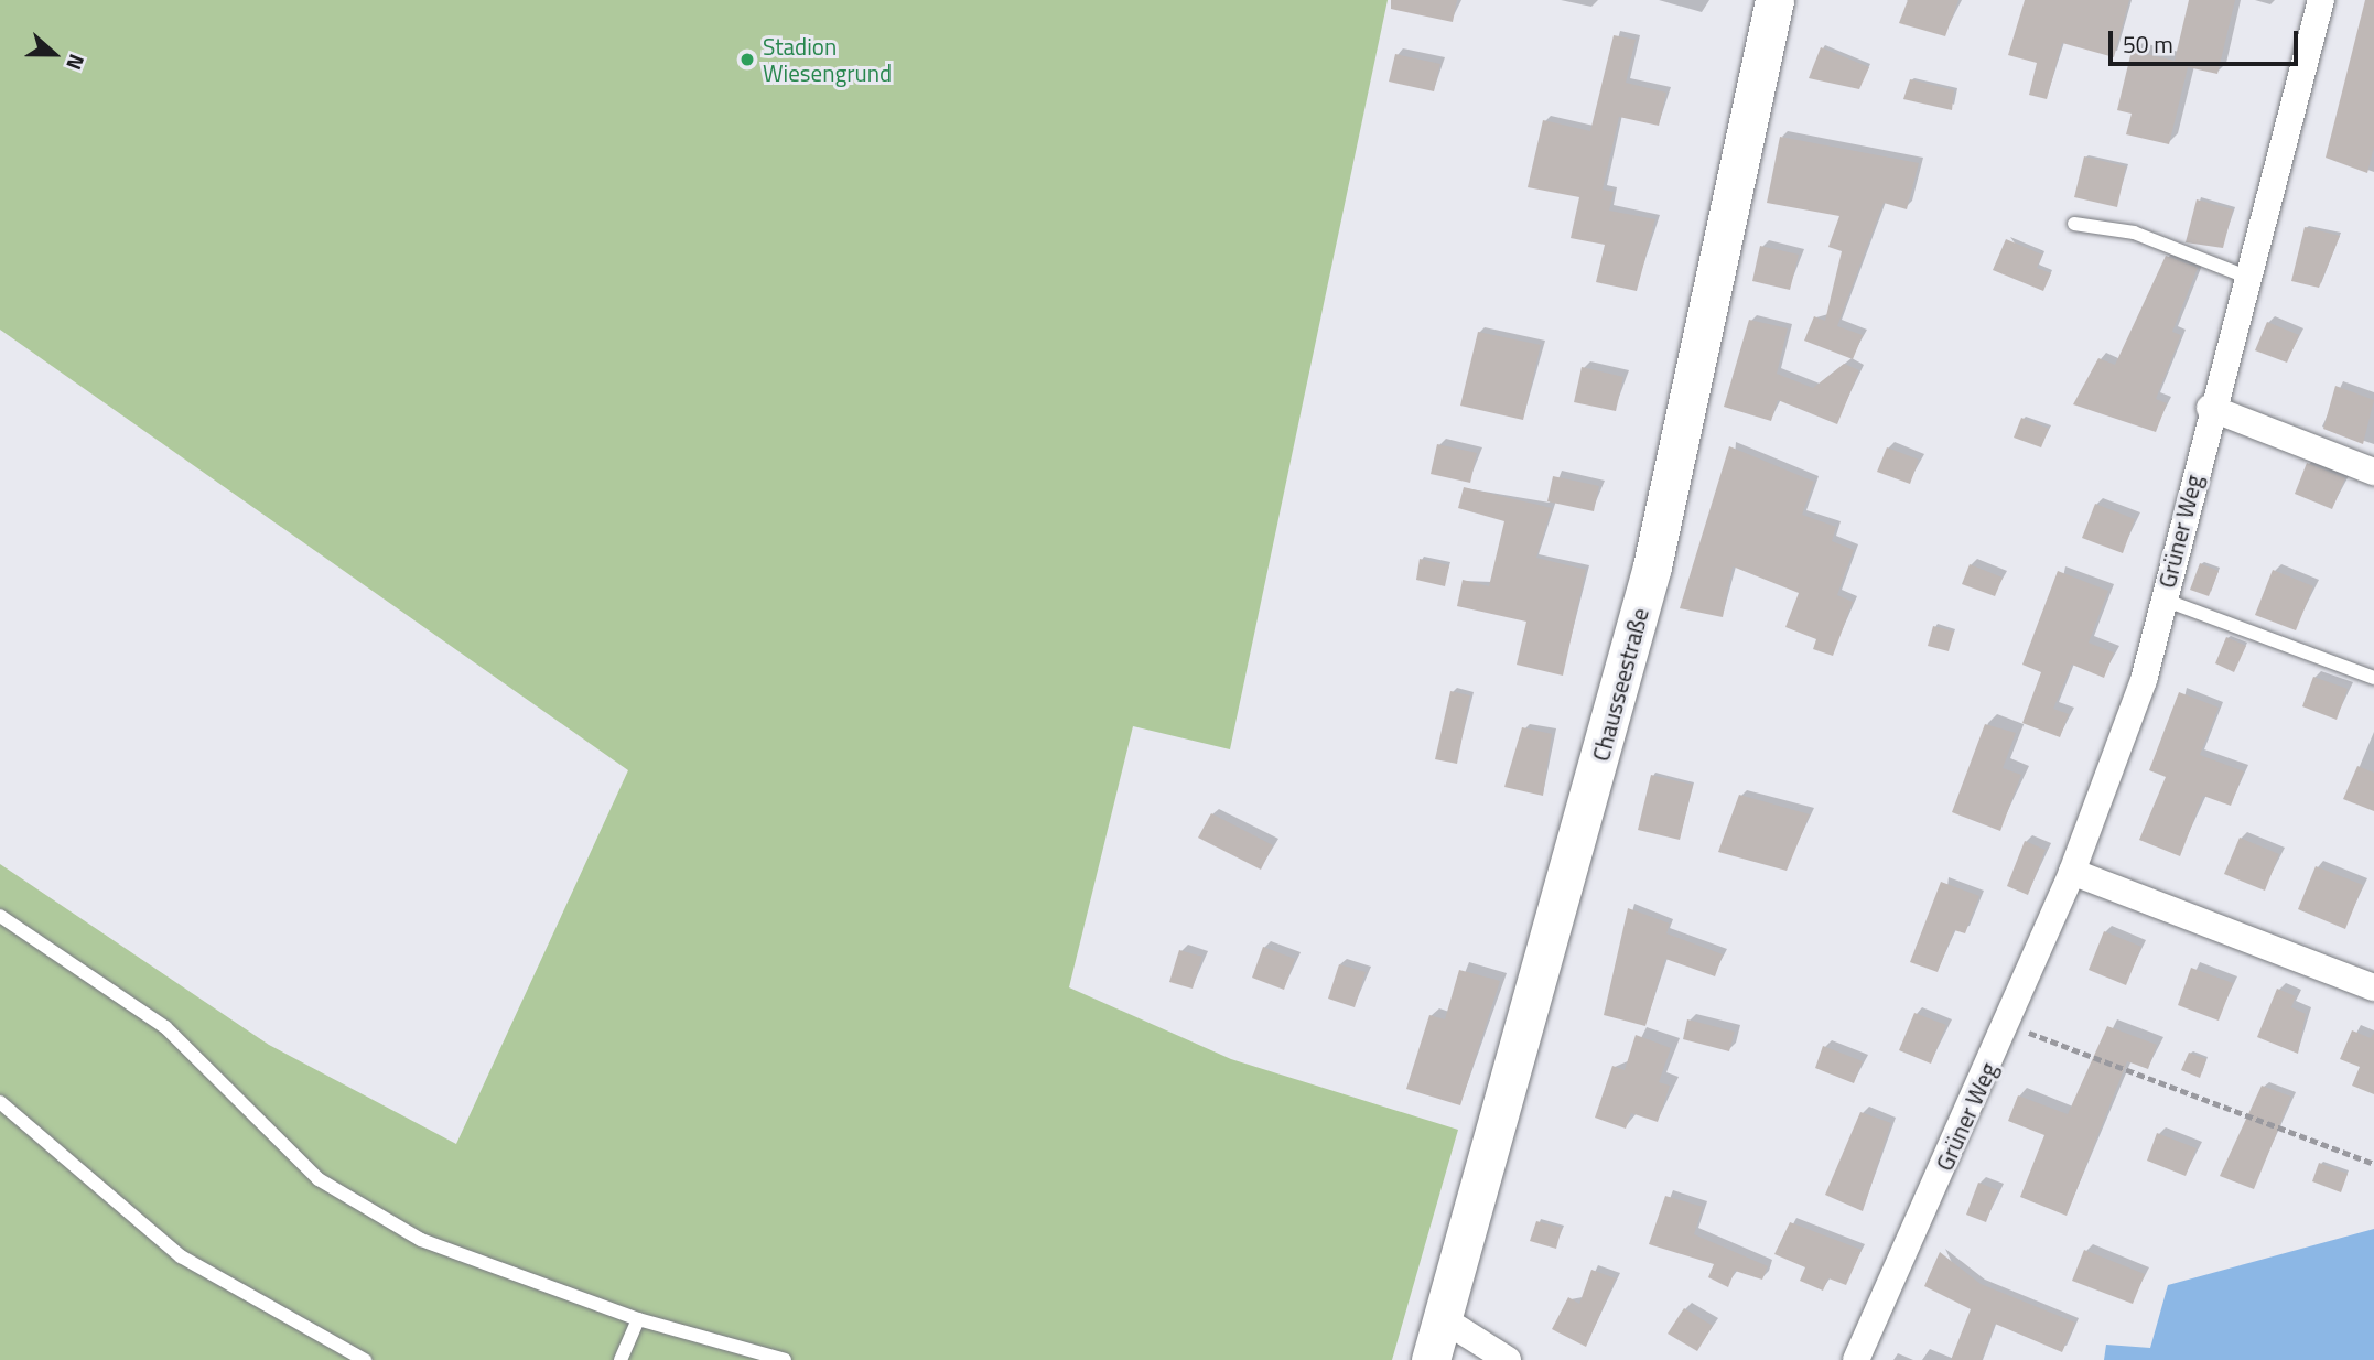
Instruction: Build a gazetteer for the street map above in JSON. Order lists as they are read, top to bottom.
{
  "streets": {
    "main road": ["Chausseestraße"],
    "street": ["Grüner Weg"]
  },
  "places": ["Stadion Wiesengrund"],
  "scale_bar": "50 m",
  "north": "right"
}
